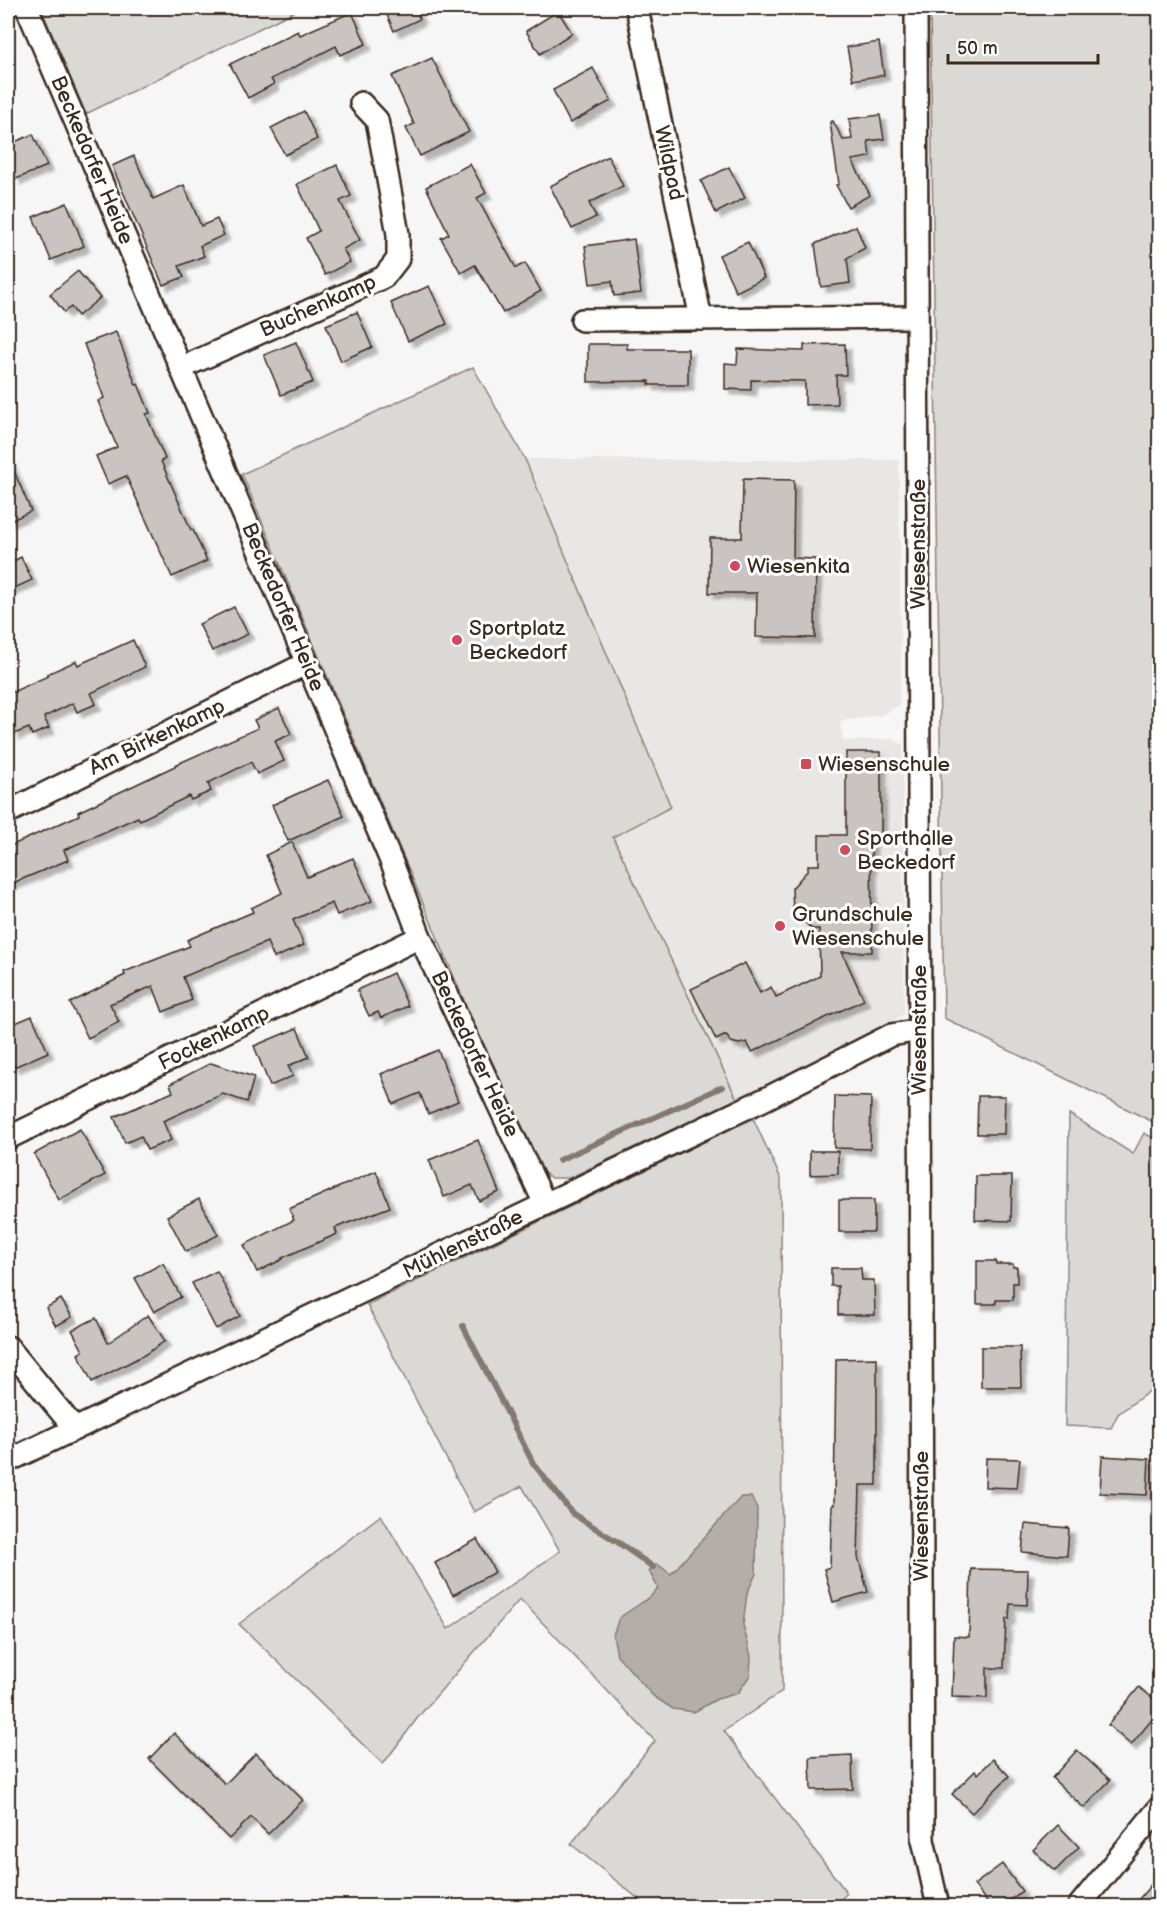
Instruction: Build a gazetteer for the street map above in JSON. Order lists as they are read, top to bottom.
{
  "streets": {
    "street": [
      "Beckedorfer Heide",
      "Wildpad",
      "Buchenkamp",
      "Wiesenstraße",
      "Am Birkenkamp",
      "Fockenkamp",
      "Mühlenstraße"
    ]
  },
  "crossings": [
    ["Beckedorfer Heide", "Buchenkamp"],
    ["Beckedorfer Heide", "Am Birkenkamp"],
    ["Beckedorfer Heide", "Fockenkamp"],
    ["Beckedorfer Heide", "Mühlenstraße"],
    ["Wiesenstraße", "Mühlenstraße"]
  ],
  "places": {
    "other": [
      "Wiesenkita",
      "Sportplatz Beckedorf",
      "Sporthalle Beckedorf",
      "Grundschule Wiesenschule"
    ],
    "transit": ["Wiesenschule"]
  },
  "scale_bar": "50 m"
}
